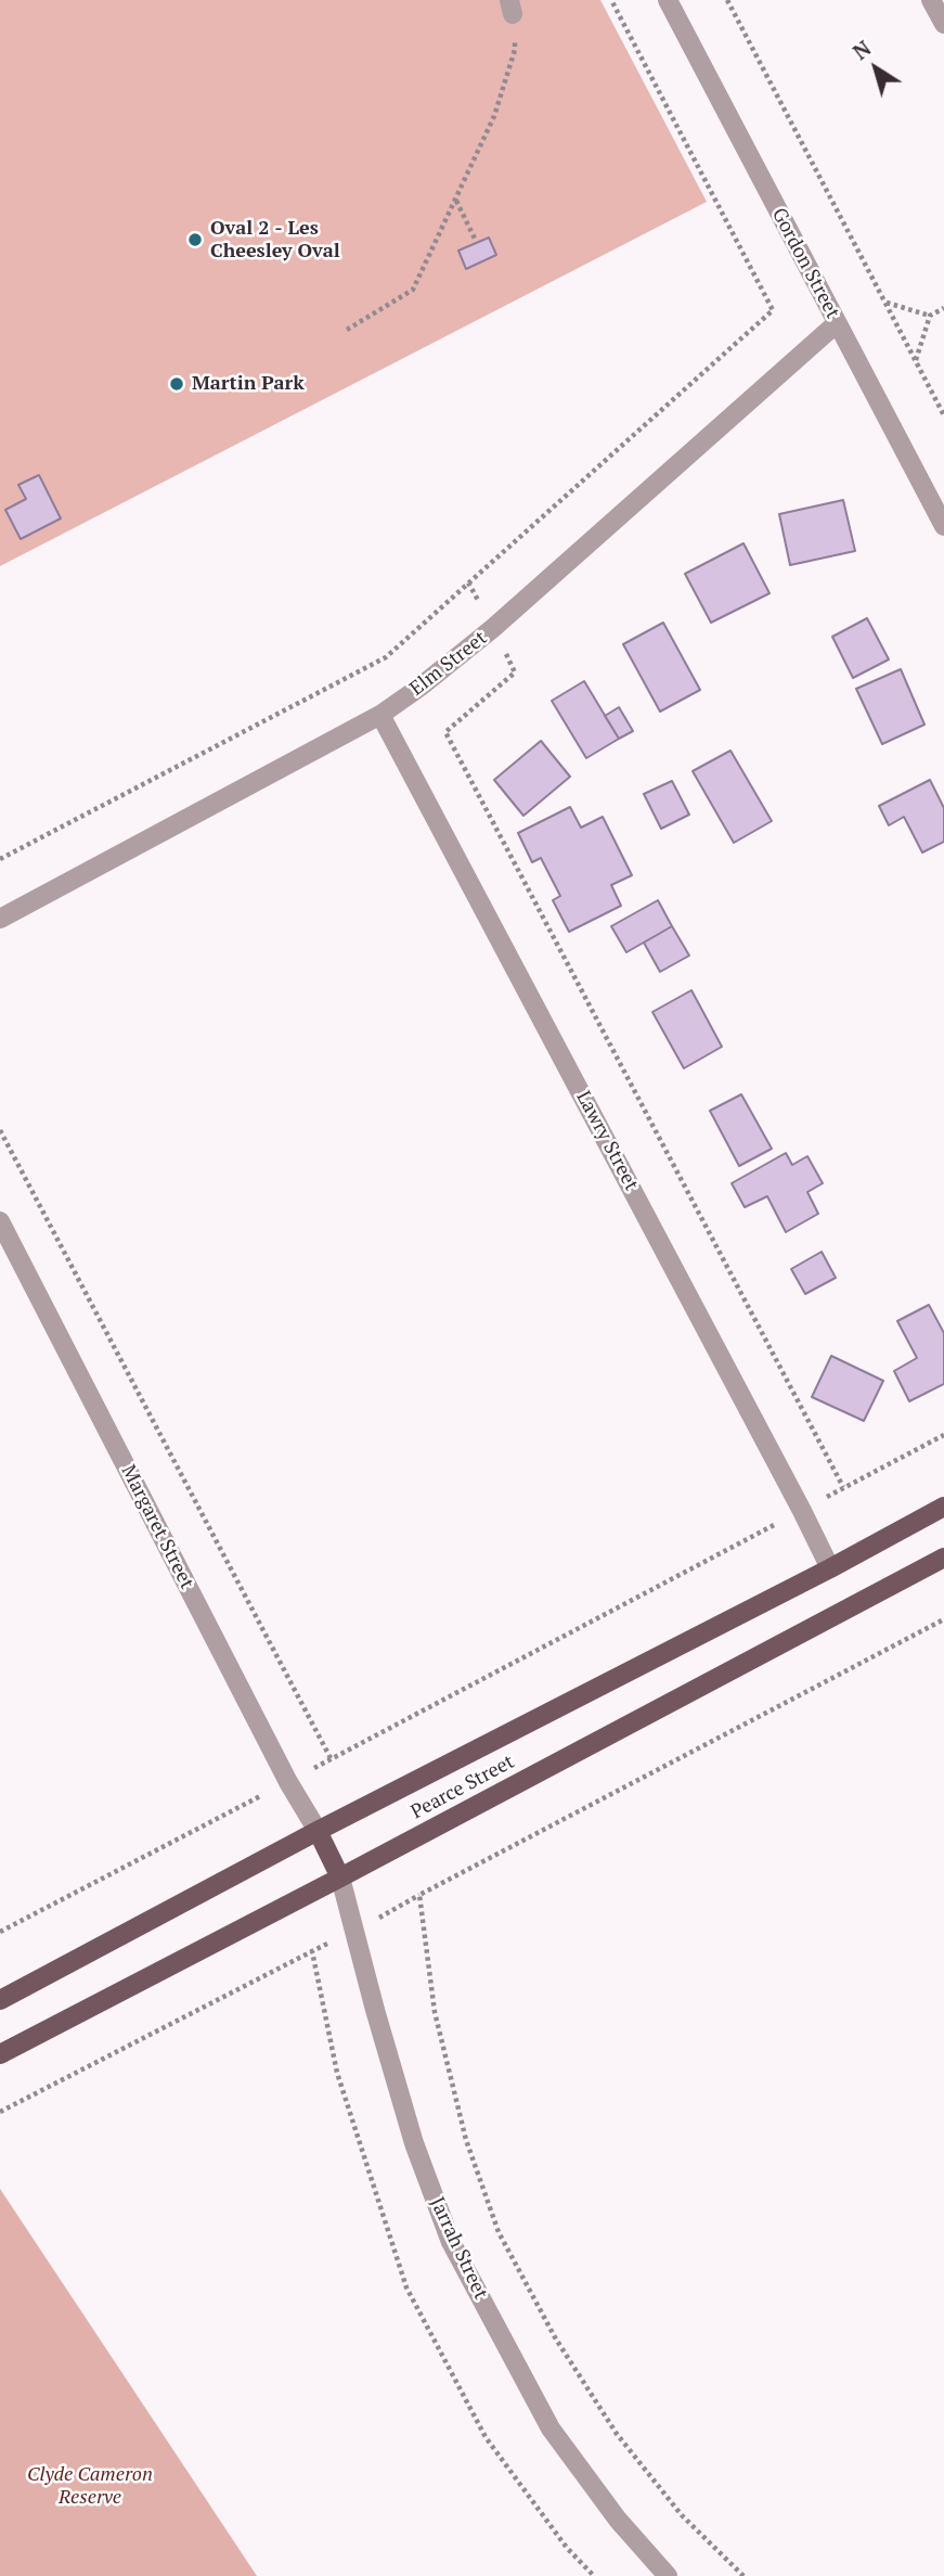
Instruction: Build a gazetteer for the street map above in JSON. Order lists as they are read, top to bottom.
{
  "streets": {
    "main road": ["Pearce Street"],
    "street": [
      "Gordon Street",
      "Elm Street",
      "Lawry Street",
      "Margaret Street",
      "Jarrah Street"
    ]
  },
  "crossings": [
    ["Gordon Street", "Elm Street"],
    ["Elm Street", "Lawry Street"],
    ["Lawry Street", "Pearce Street"],
    ["Margaret Street", "Pearce Street"],
    ["Pearce Street", "Jarrah Street"]
  ],
  "parks": ["Clyde Cameron Reserve"],
  "places": ["Oval 2 - Les Cheesley Oval", "Martin Park"],
  "north": "top left"
}
